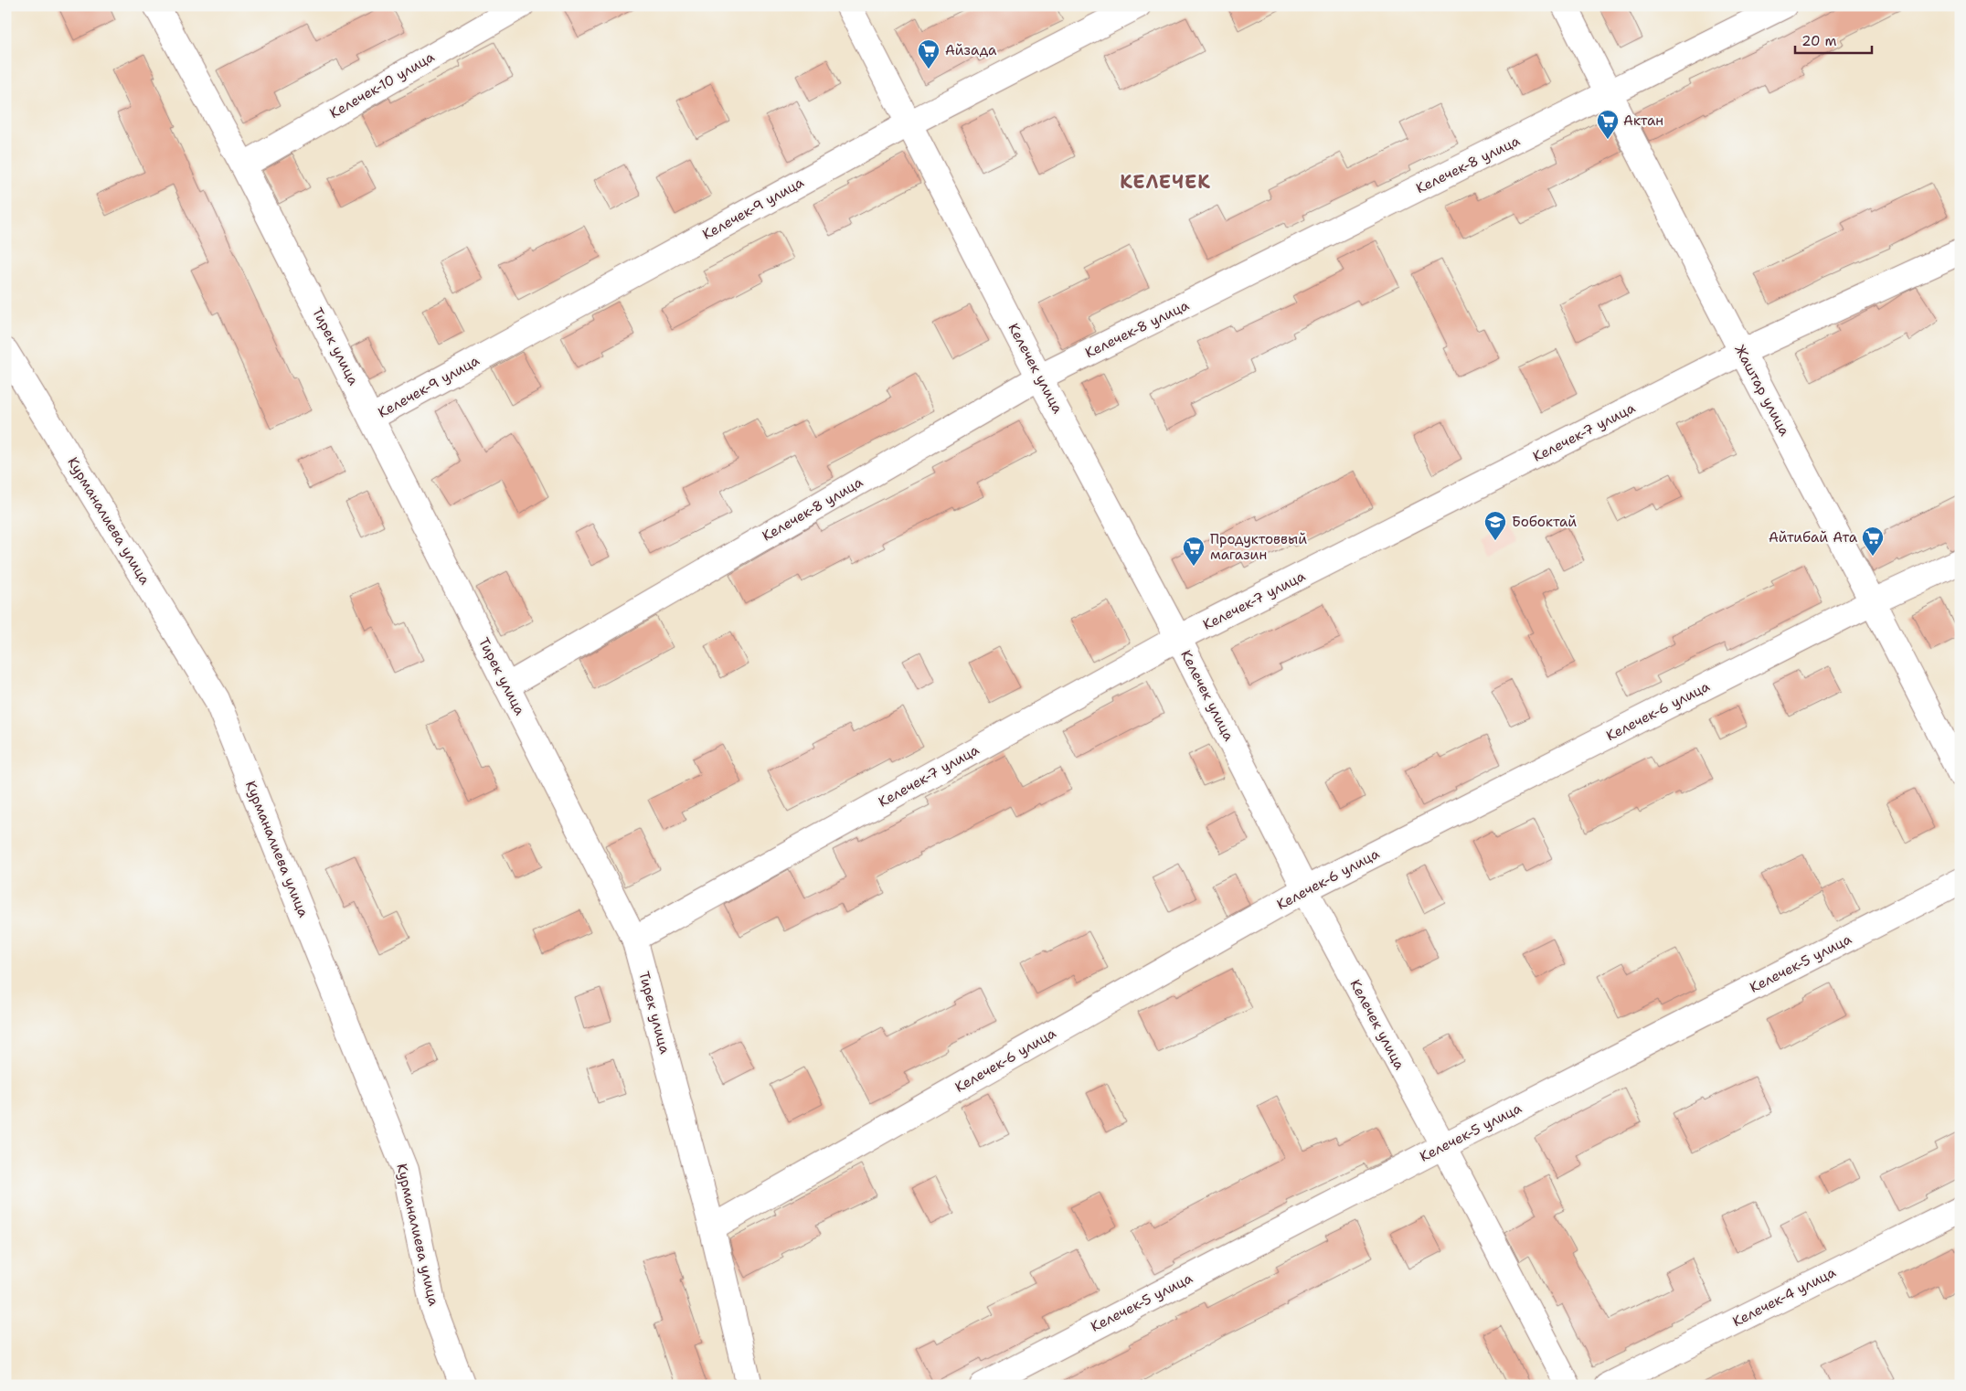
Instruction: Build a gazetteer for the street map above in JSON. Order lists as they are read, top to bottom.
{
  "streets": {
    "street": [
      "Келечек-10 улица",
      "Келечек-8 улица",
      "Келечек-9 улица",
      "Тирек улица",
      "Келечек улица",
      "Жаштар улица",
      "Келечек-7 улица",
      "Курманалиева улица",
      "Келечек-6 улица",
      "Келечек-5 улица",
      "Келечек-4 улица"
    ]
  },
  "crossings": [
    ["Келечек-10 улица", "Тирек улица"],
    ["Келечек-8 улица", "Тирек улица"],
    ["Келечек-8 улица", "Келечек улица"],
    ["Келечек-8 улица", "Жаштар улица"],
    ["Келечек-9 улица", "Тирек улица"],
    ["Келечек-9 улица", "Келечек улица"],
    ["Тирек улица", "Келечек-7 улица"],
    ["Тирек улица", "Келечек-6 улица"],
    ["Келечек улица", "Келечек-7 улица"],
    ["Келечек улица", "Келечек-6 улица"],
    ["Келечек улица", "Келечек-5 улица"],
    ["Жаштар улица", "Келечек-7 улица"],
    ["Жаштар улица", "Келечек-6 улица"]
  ],
  "districts": ["КЕЛЕЧЕК"],
  "places": {
    "supermarket": [
      "Айзада",
      "Актан",
      "Айтибай Ата",
      "Продуктоввый магазин"
    ],
    "school or university": ["Бобоктай"]
  },
  "scale_bar": "20 m"
}
